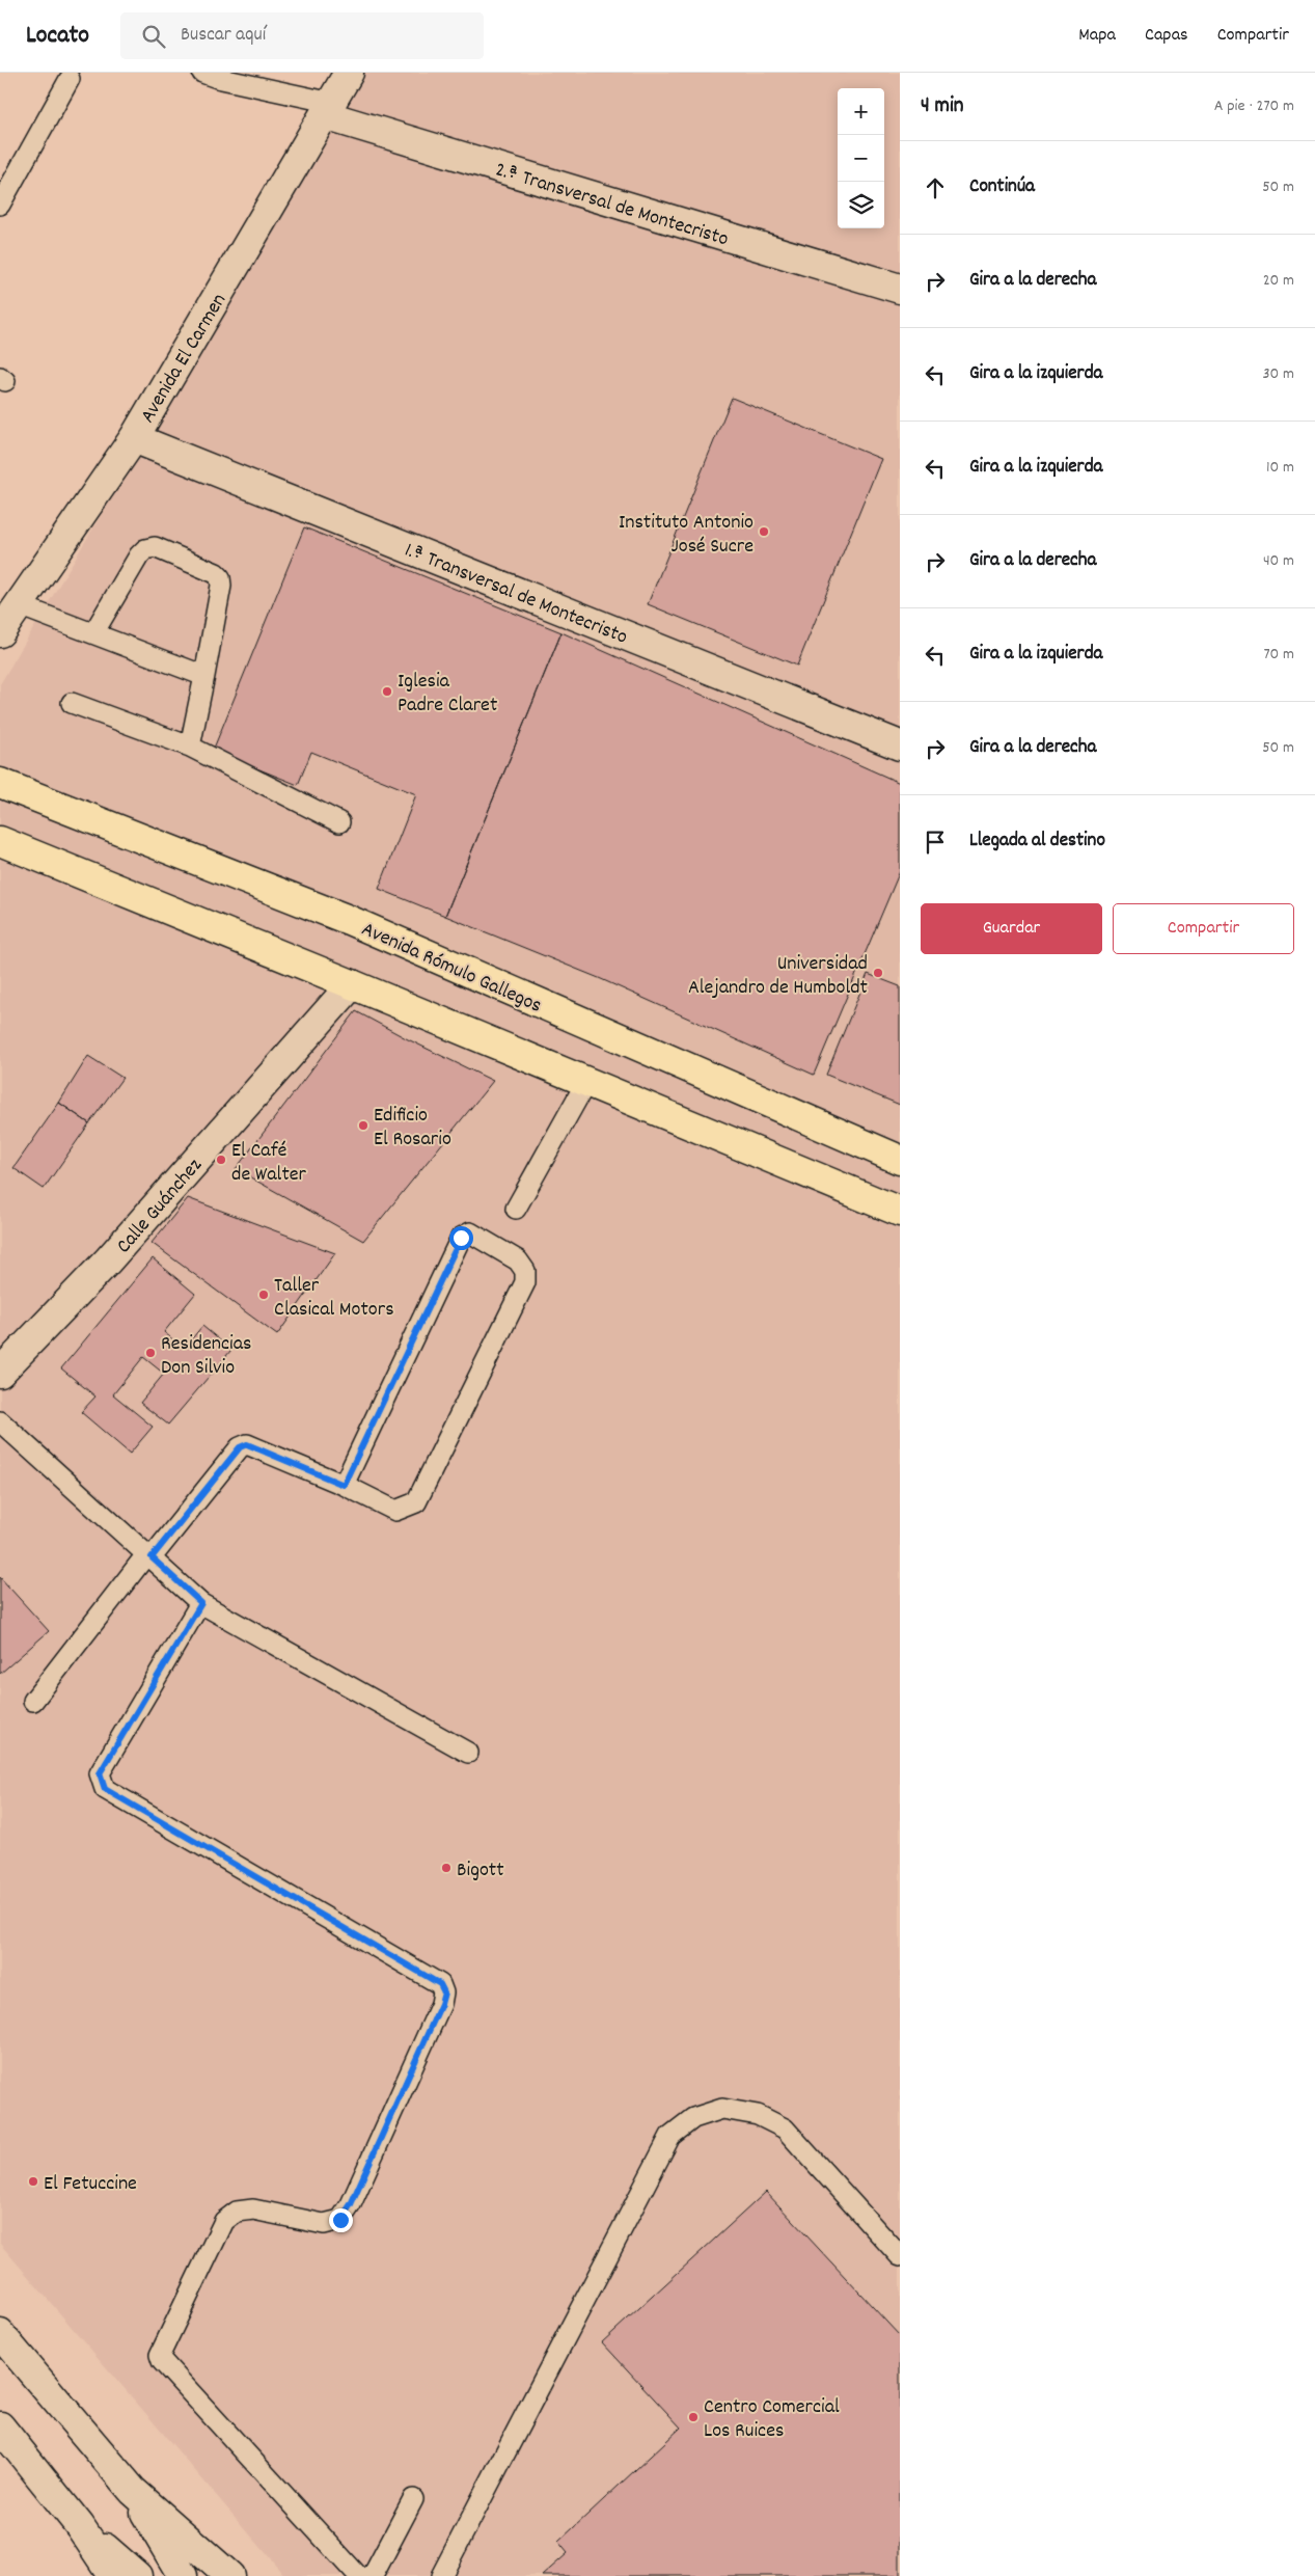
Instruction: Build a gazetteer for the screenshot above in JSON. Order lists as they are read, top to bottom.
{
  "streets": {
    "main road": ["Avenida Rómulo Gallegos"],
    "street": [
      "2.ª Transversal de Montecristo",
      "Avenida El Carmen",
      "1.ª Transversal de Montecristo",
      "Calle Guánchez"
    ]
  },
  "crossings": [
    ["2.ª Transversal de Montecristo", "Avenida El Carmen"],
    ["Avenida El Carmen", "1.ª Transversal de Montecristo"]
  ],
  "places": [
    "Instituto Antonio José Sucre",
    "Iglesia Padre Claret",
    "Universidad Alejandro de Humboldt",
    "Edificio El Rosario",
    "El Café de Walter",
    "Taller Clasical Motors",
    "Residencias Don Silvio",
    "Bigott",
    "El Fetuccine",
    "Centro Comercial Los Ruices"
  ],
  "page": {
    "header": "Locato",
    "search": "Buscar aquí",
    "nav": ["Mapa", "Capas", "Compartir"],
    "heading": ["4 min", "A pie · 270 m"],
    "map_buttons": ["+", "−"],
    "list": [
      ["Continúa", "50 m"],
      ["Gira a la derecha", "20 m"],
      ["Gira a la izquierda", "30 m"],
      ["Gira a la izquierda", "10 m"],
      ["Gira a la derecha", "40 m"],
      ["Gira a la izquierda", "70 m"],
      ["Gira a la derecha", "50 m"],
      "Llegada al destino"
    ],
    "buttons": ["Guardar", "Compartir"]
  }
}
